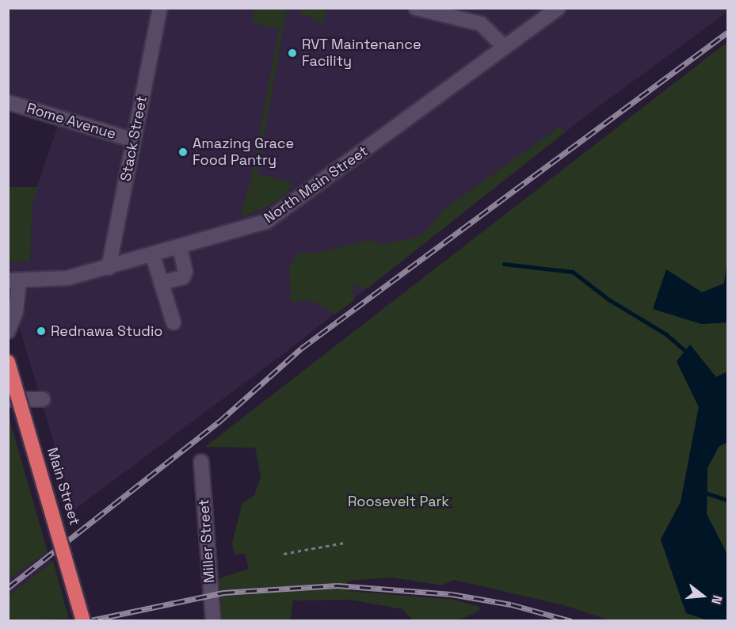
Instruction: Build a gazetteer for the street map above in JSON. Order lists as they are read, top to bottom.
{
  "streets": {
    "highway": ["Main Street"],
    "street": [
      "Rome Avenue",
      "Stack Street",
      "North Main Street",
      "Miller Street"
    ]
  },
  "crossings": [
    ["Rome Avenue", "Stack Street"],
    ["Stack Street", "North Main Street"]
  ],
  "parks": ["Roosevelt Park"],
  "places": ["RVT Maintenance Facility", "Amazing Grace Food Pantry", "Rednawa Studio"],
  "north": "right"
}
